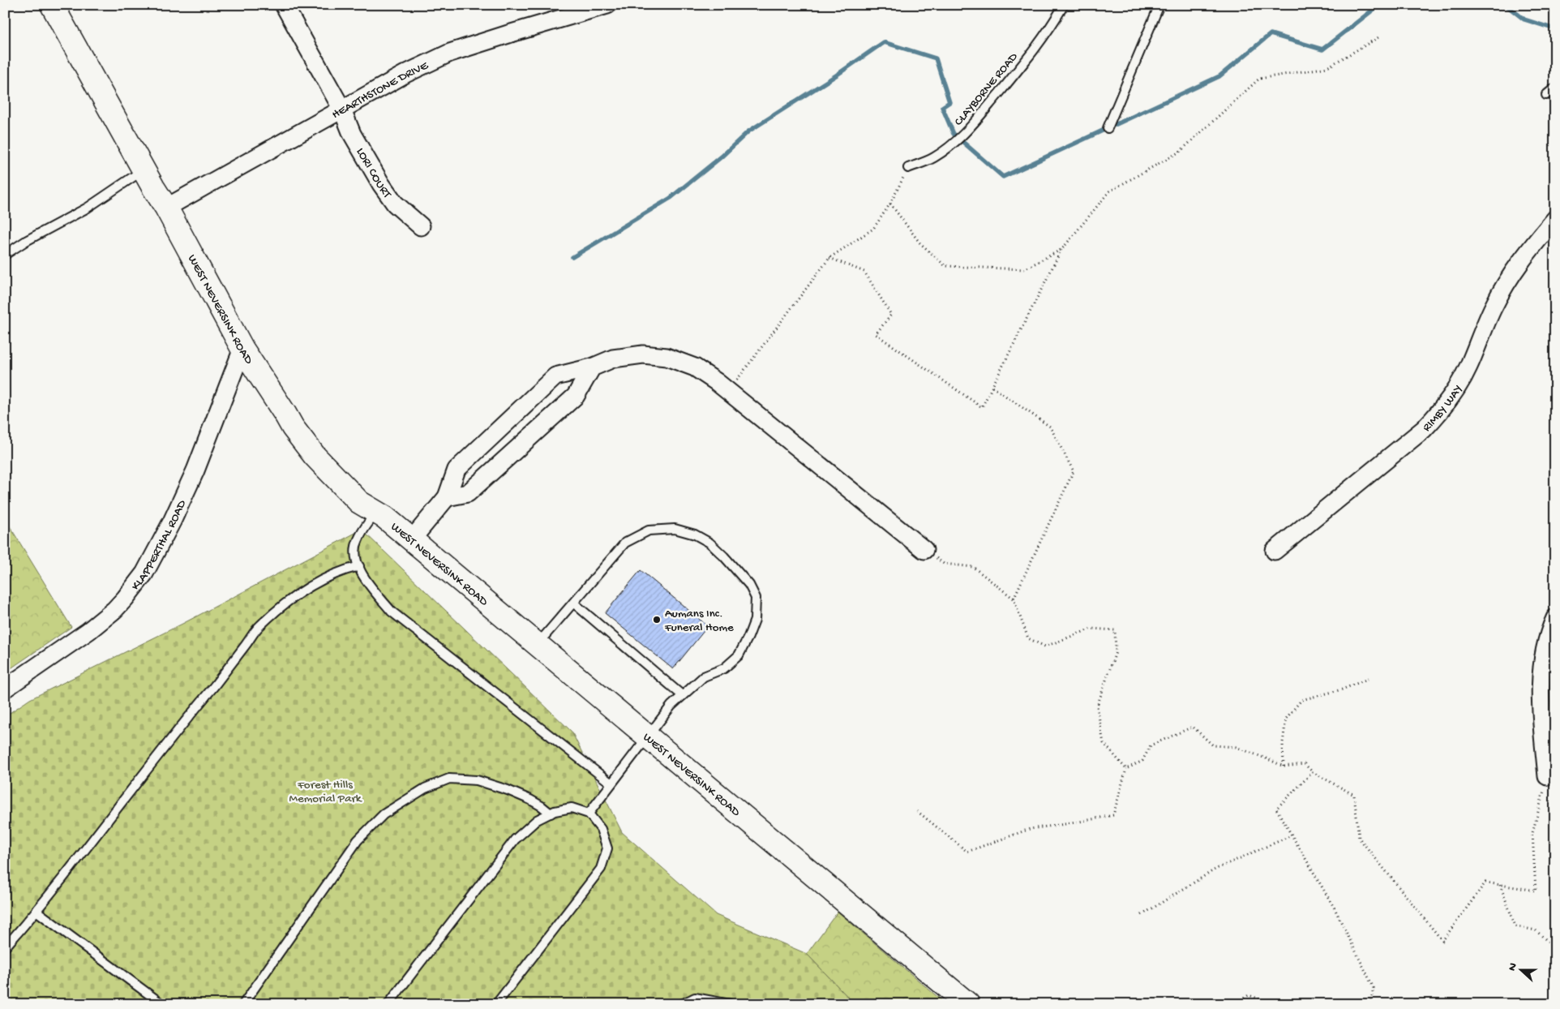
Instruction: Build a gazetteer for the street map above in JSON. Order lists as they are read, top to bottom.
{
  "streets": {
    "street": [
      "HEARTHSTONE DRIVE",
      "LORI COURT",
      "WEST NEVERSINK ROAD",
      "RIMBY WAY",
      "KLAPPERTHAL ROAD"
    ],
    "lane": ["CLAYBORNE ROAD"]
  },
  "crossings": [
    ["HEARTHSTONE DRIVE", "LORI COURT"],
    ["HEARTHSTONE DRIVE", "WEST NEVERSINK ROAD"],
    ["WEST NEVERSINK ROAD", "KLAPPERTHAL ROAD"]
  ],
  "parks": ["Forest Hills Memorial Park"],
  "places": ["Aumans Inc. Funeral Home"],
  "north": "left"
}
